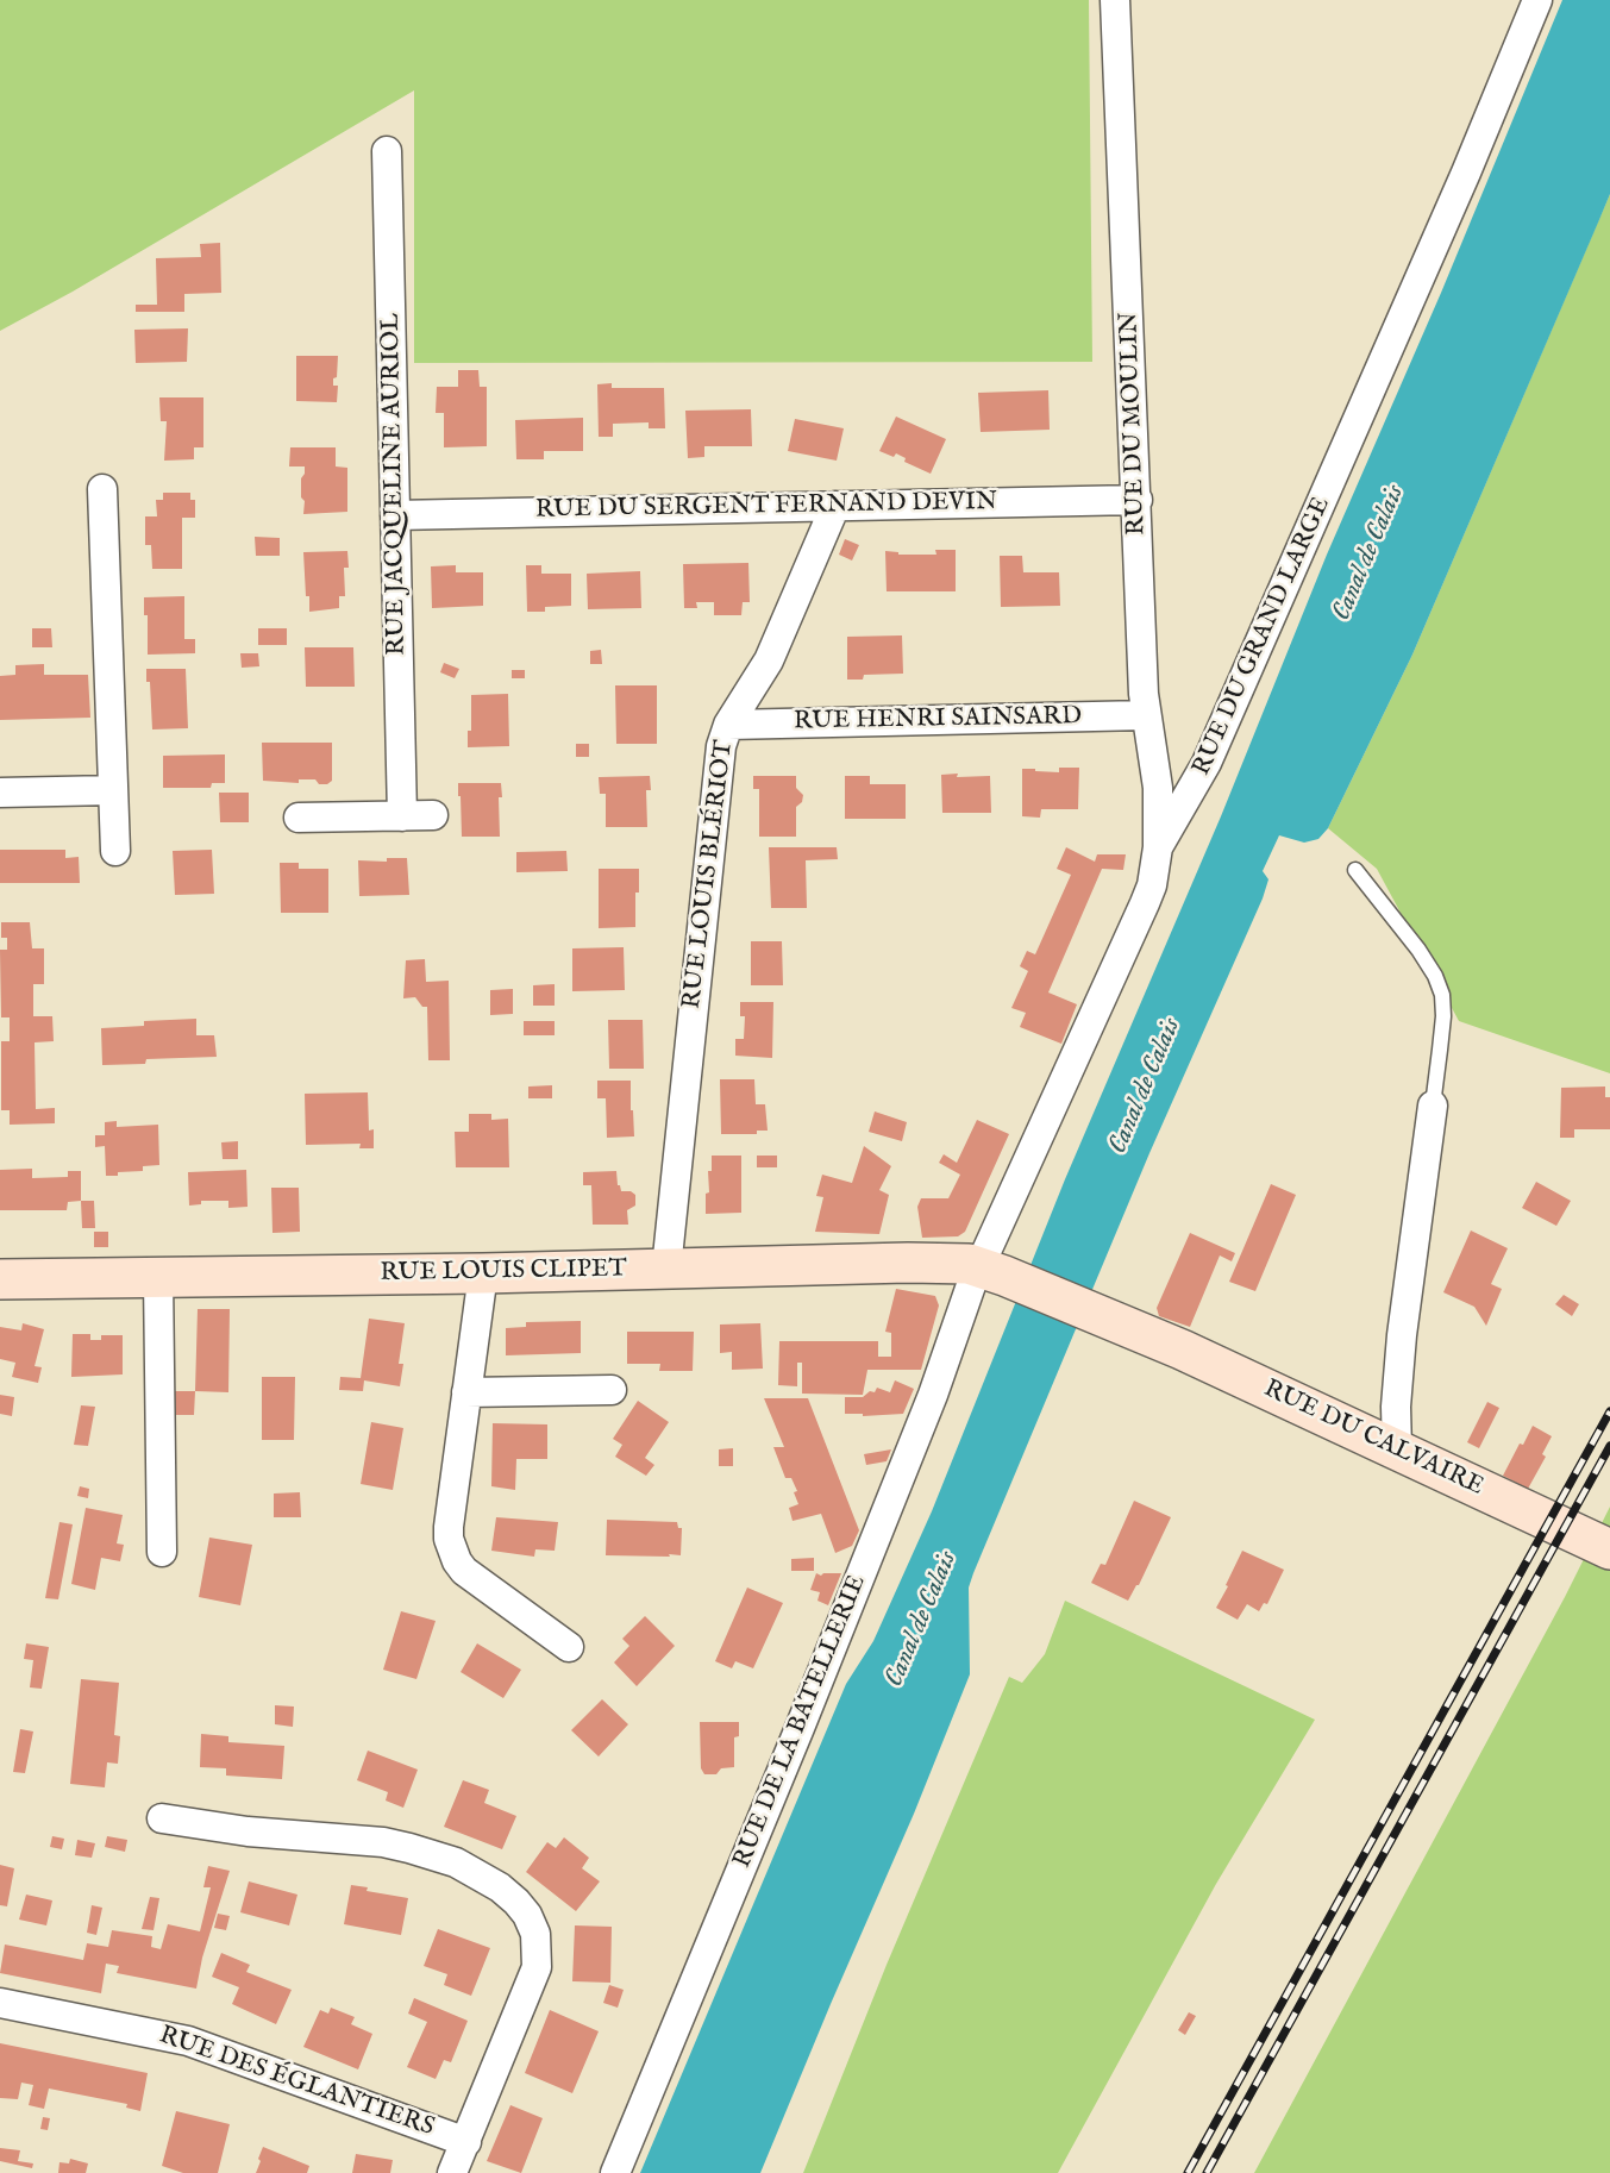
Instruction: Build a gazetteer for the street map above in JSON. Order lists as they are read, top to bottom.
{
  "streets": {
    "street": [
      "RUE DU MOULIN",
      "RUE JACQUELINE AURIOL",
      "RUE DU SERGENT FERNAND DEVIN",
      "RUE DU GRAND LARGE",
      "RUE HENRI SAINSARD",
      "RUE LOUIS BLÉRIOT",
      "RUE LOUIS CLIPET",
      "RUE DU CALVAIRE",
      "RUE DE LA BATELLERIE",
      "RUE DES ÉGLANTIERS"
    ]
  },
  "crossings": [
    ["RUE DU MOULIN", "RUE DU SERGENT FERNAND DEVIN"],
    ["RUE DU MOULIN", "RUE DU GRAND LARGE"],
    ["RUE DU MOULIN", "RUE HENRI SAINSARD"],
    ["RUE JACQUELINE AURIOL", "RUE DU SERGENT FERNAND DEVIN"],
    ["RUE DU SERGENT FERNAND DEVIN", "RUE LOUIS BLÉRIOT"],
    ["RUE DU GRAND LARGE", "RUE LOUIS CLIPET"],
    ["RUE DU GRAND LARGE", "RUE DU CALVAIRE"],
    ["RUE DU GRAND LARGE", "RUE DE LA BATELLERIE"],
    ["RUE HENRI SAINSARD", "RUE LOUIS BLÉRIOT"],
    ["RUE LOUIS BLÉRIOT", "RUE LOUIS CLIPET"],
    ["RUE LOUIS CLIPET", "RUE DU CALVAIRE"],
    ["RUE LOUIS CLIPET", "RUE DE LA BATELLERIE"],
    ["RUE DU CALVAIRE", "RUE DE LA BATELLERIE"]
  ],
  "water": ["Canal de Calais"]
}
